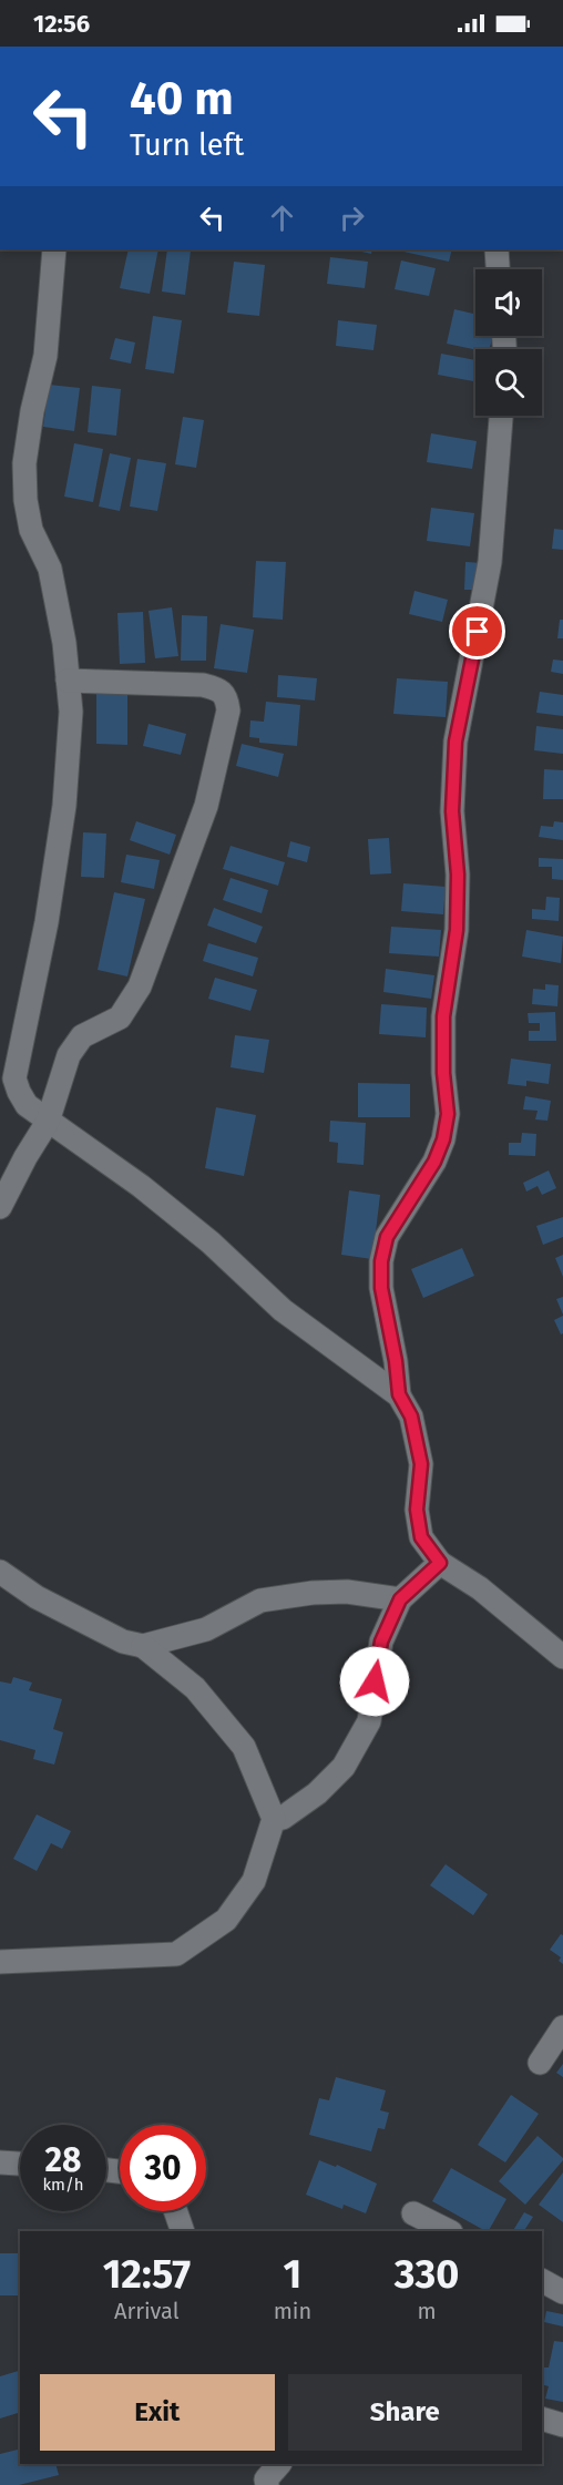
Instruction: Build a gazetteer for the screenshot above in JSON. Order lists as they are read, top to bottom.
{
  "page": {
    "status": "12:56",
    "turn": ["40 m", "Turn left"],
    "speed": "28 km/h",
    "limit": "30",
    "eta": [
      "12:57",
      "Arrival",
      "1",
      "min",
      "330",
      "m"
    ],
    "buttons": ["Exit", "Share"]
  }
}
